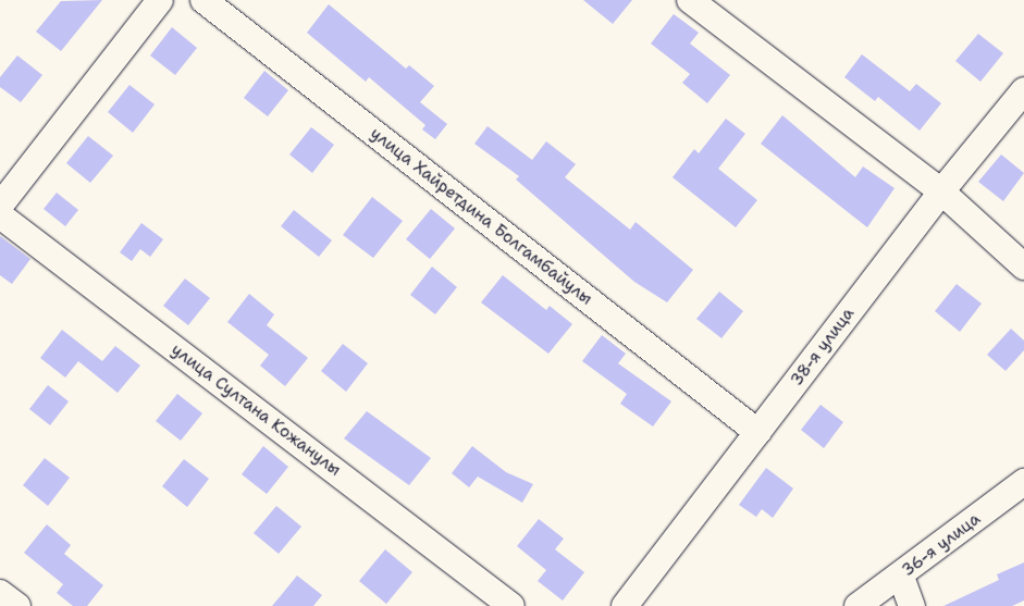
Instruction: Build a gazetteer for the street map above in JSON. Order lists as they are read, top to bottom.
{
  "streets": {
    "street": [
      "улица Хайретдина Болгамбайулы",
      "38-я улица",
      "улица Султана Кожанулы",
      "36-я улица"
    ]
  },
  "crossings": [
    ["улица Хайретдина Болгамбайулы", "38-я улица"]
  ]
}
